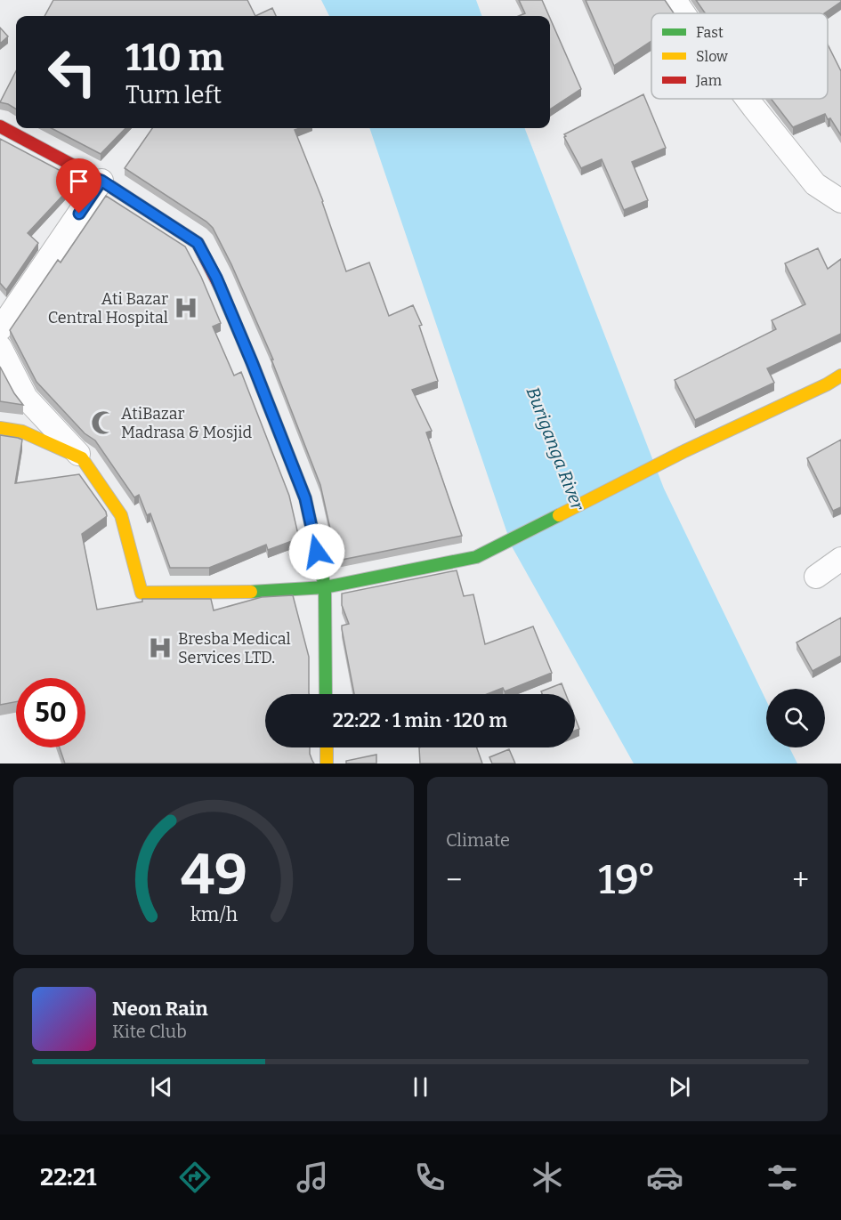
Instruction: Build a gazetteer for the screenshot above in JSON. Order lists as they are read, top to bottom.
{
  "water": ["Buriganga River"],
  "places": {
    "hospital": ["Ati Bazar Central Hospital", "Bresba Medical Services LTD."],
    "mosque": ["AtiBazar Madrasa & Mosjid"]
  },
  "legend": ["Fast", "Slow", "Jam"],
  "page": {
    "turn": ["110 m", "Turn left"],
    "limit": "50",
    "trip": "22:22 · 1 min · 120 m",
    "tile": "Climate",
    "heat": ["−", "19°", "+"],
    "song": ["Neon Rain", "Kite Club"],
    "tabs": "22:21",
    "gauge": ["49", "km/h"]
  }
}
